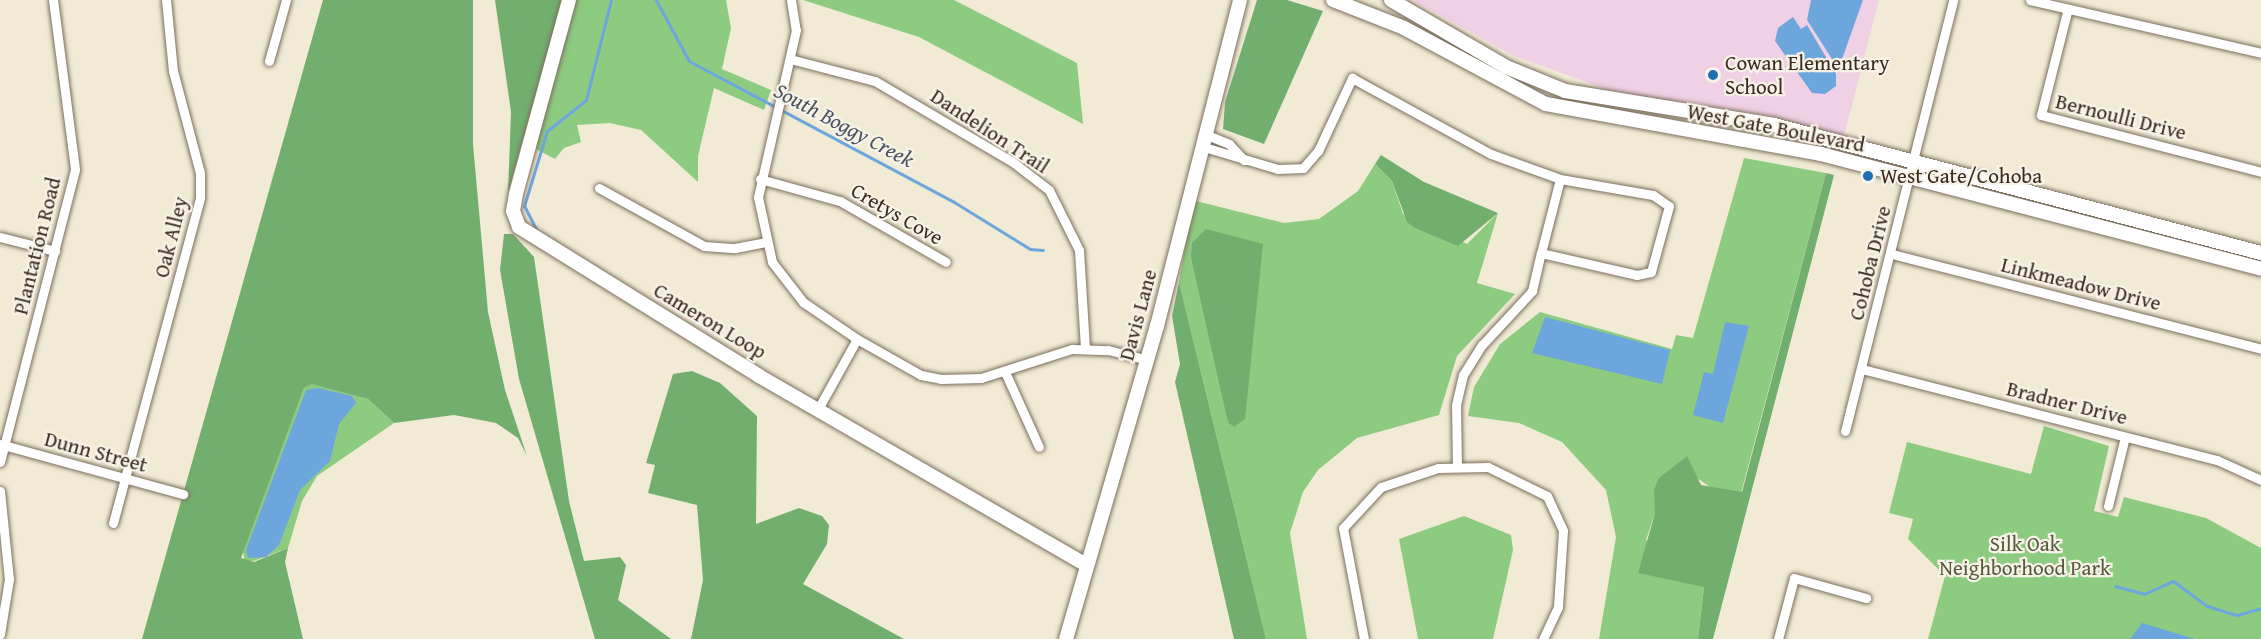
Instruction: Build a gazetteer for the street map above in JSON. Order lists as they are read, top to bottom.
{
  "streets": {
    "main road": ["West Gate Boulevard", "Davis Lane", "Cameron Loop"],
    "street": [
      "Bernoulli Drive",
      "Dandelion Trail",
      "Cretys Cove",
      "Oak Alley",
      "Plantation Road",
      "Cohoba Drive",
      "Linkmeadow Drive",
      "Bradner Drive",
      "Dunn Street"
    ]
  },
  "crossings": [
    ["West Gate Boulevard", "Cohoba Drive"],
    ["Oak Alley", "Dunn Street"],
    ["Plantation Road", "Dunn Street"],
    ["Cohoba Drive", "Linkmeadow Drive"],
    ["Cohoba Drive", "Bradner Drive"],
    ["Davis Lane", "Cameron Loop"]
  ],
  "water": ["South Boggy Creek"],
  "parks": ["Silk Oak Neighborhood Park"],
  "places": ["Cowan Elementary School", "West Gate/Cohoba"]
}
